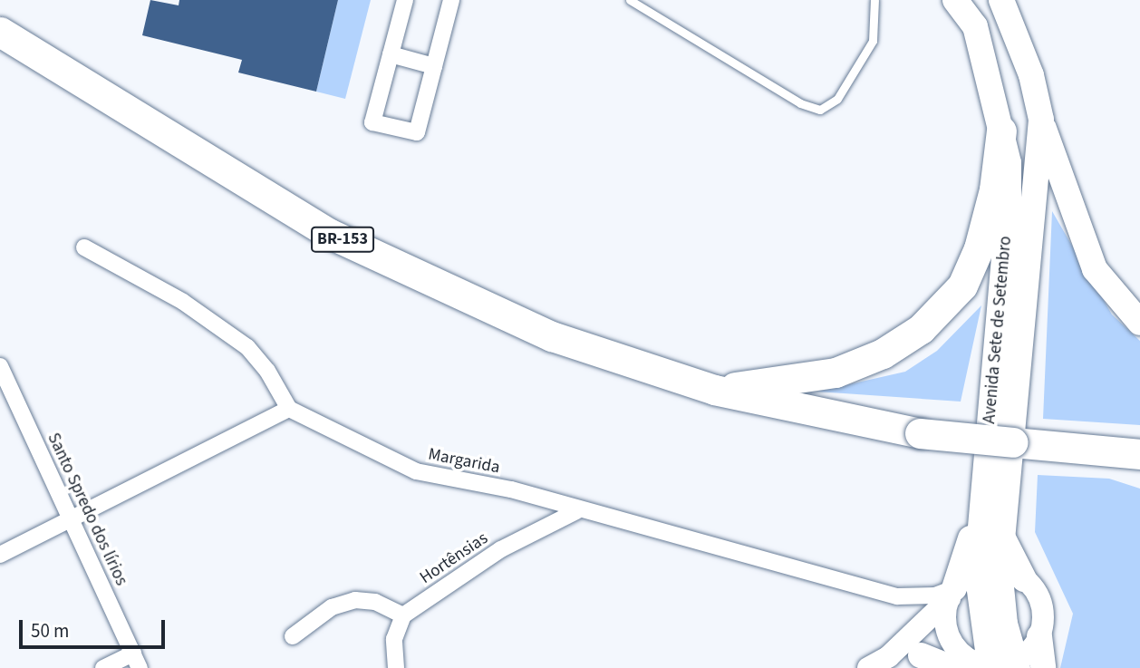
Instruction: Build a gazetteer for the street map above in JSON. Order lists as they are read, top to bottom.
{
  "streets": {
    "highway": ["BR-153"],
    "main road": ["Avenida Sete de Setembro"],
    "street": ["Margarida", "Santo Spredo dos lírios", "Hortênsias"]
  },
  "crossings": [
    ["Margarida", "Hortênsias"]
  ],
  "scale_bar": "50 m"
}
